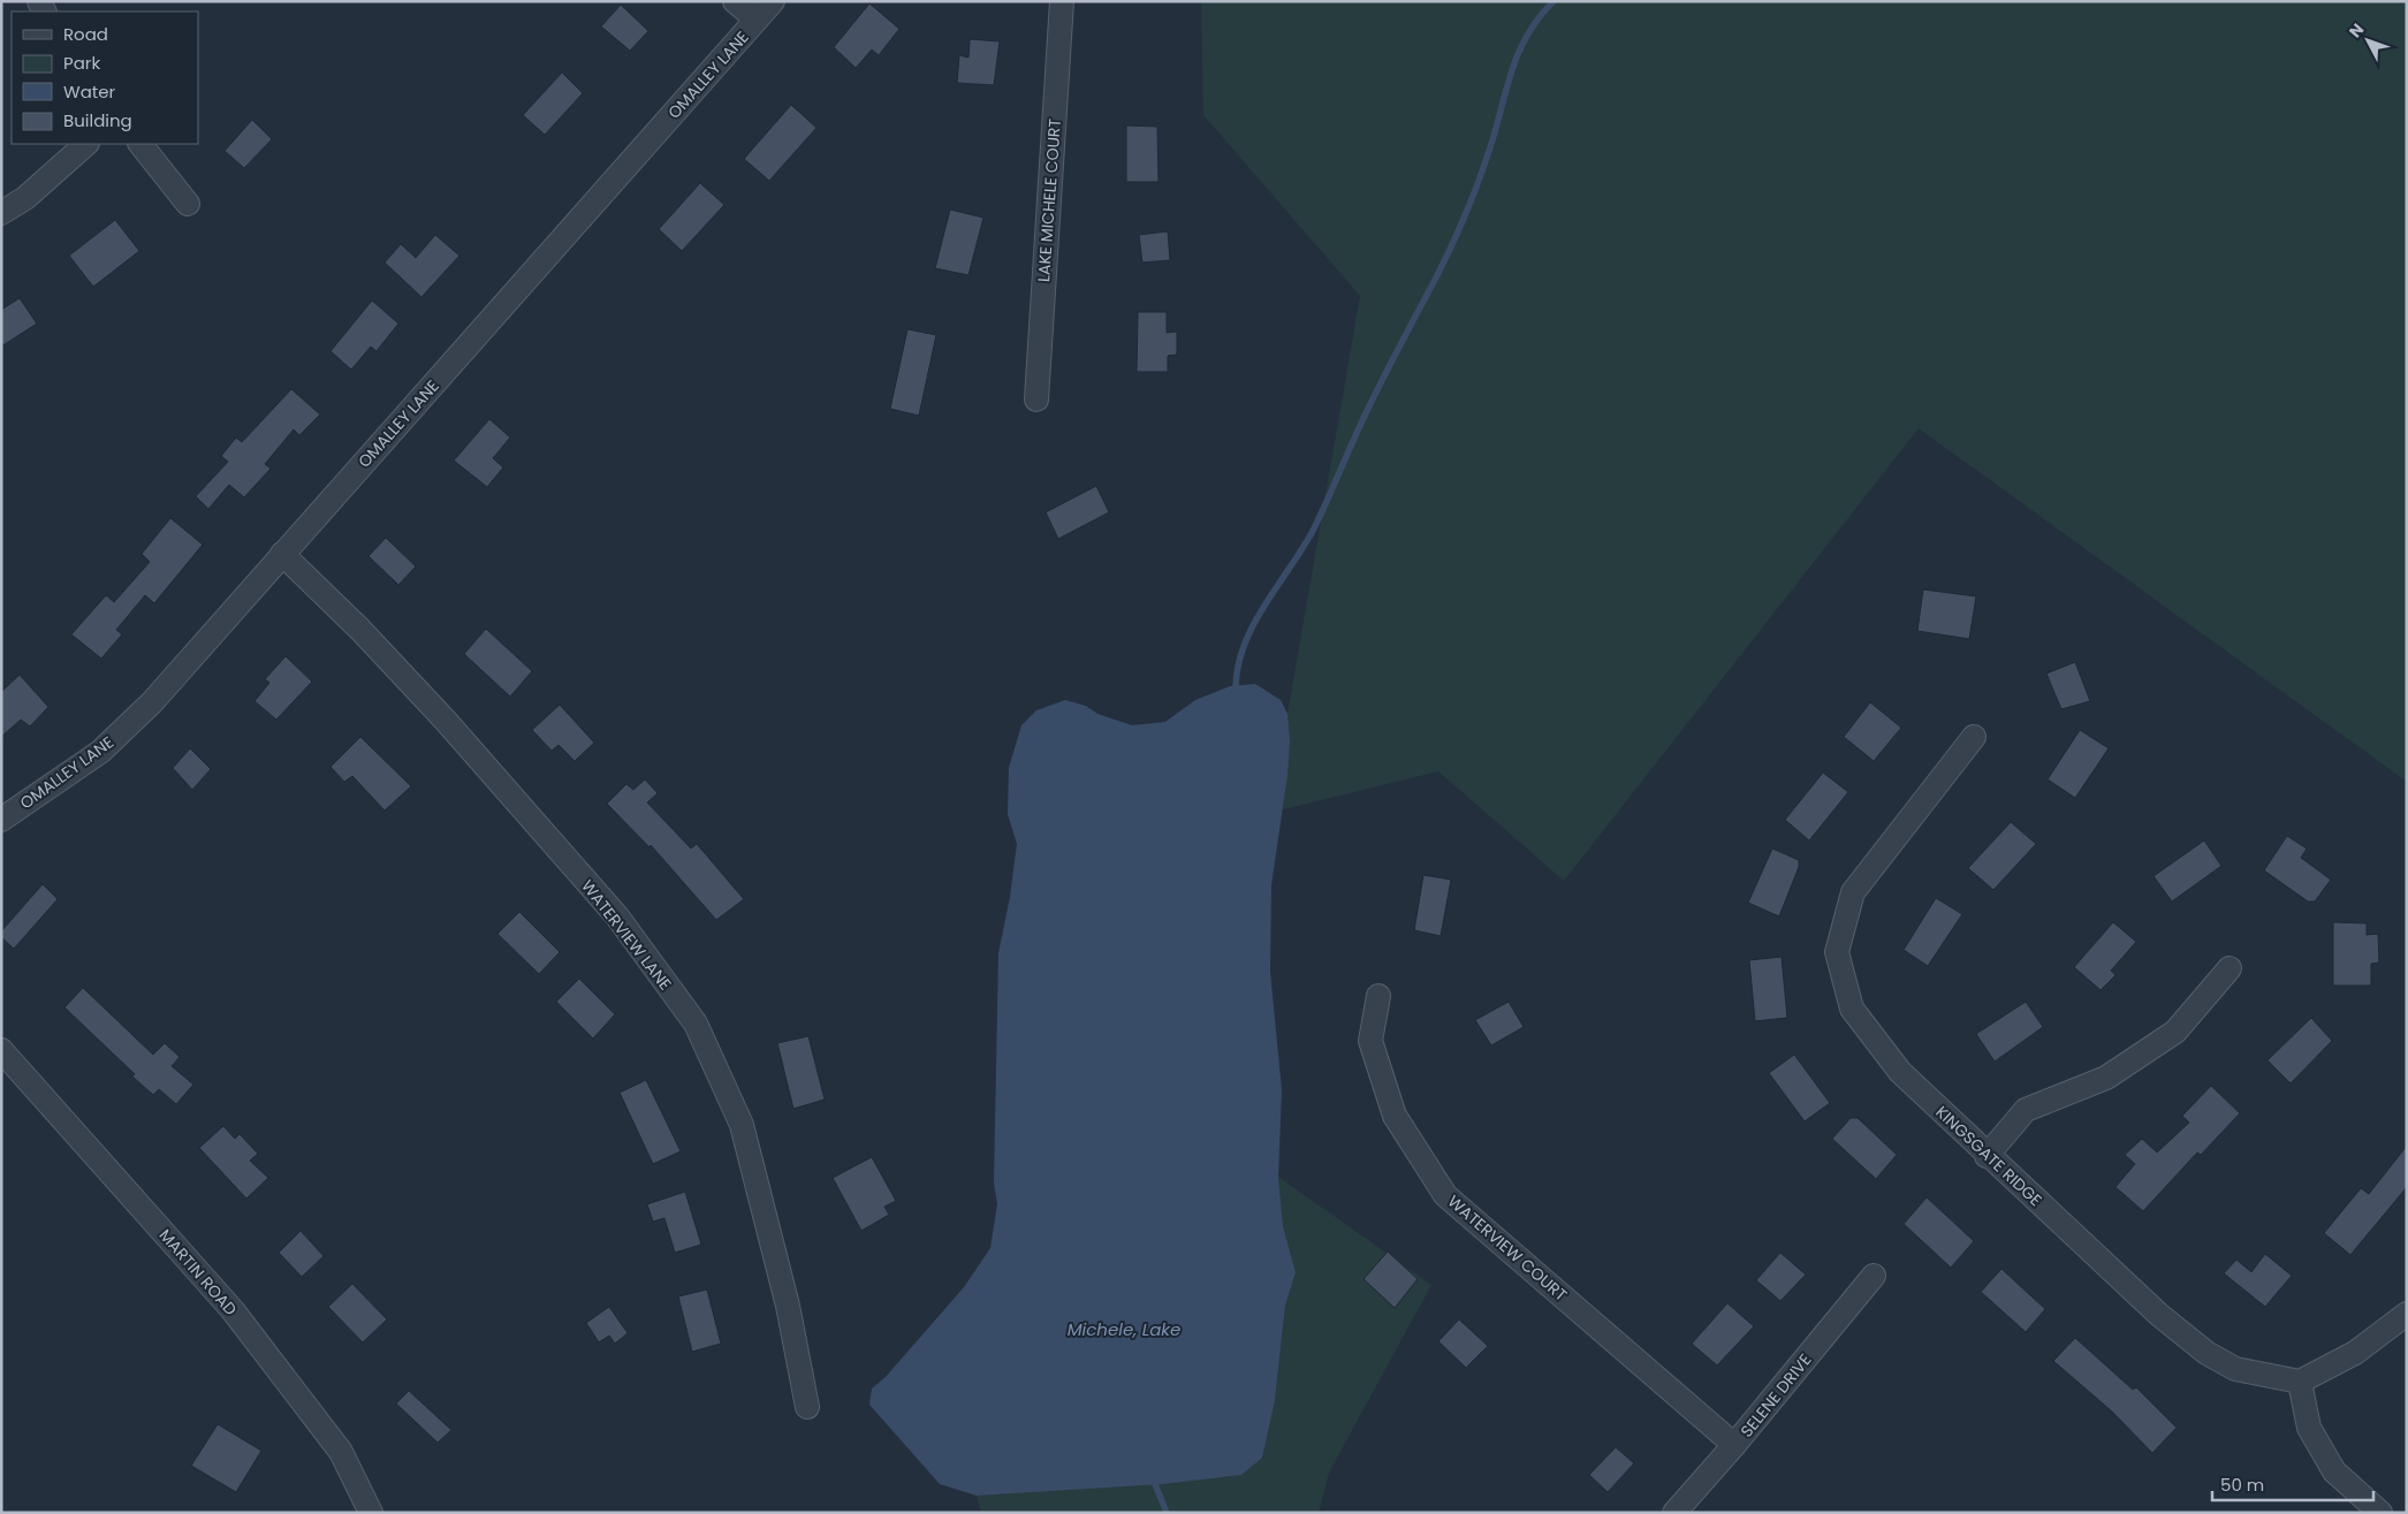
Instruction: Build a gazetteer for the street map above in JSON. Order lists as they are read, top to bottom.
{
  "streets": {
    "street": [
      "OMALLEY LANE",
      "LAKE MICHELE COURT",
      "WATERVIEW LANE",
      "KINGSGATE RIDGE",
      "WATERVIEW COURT",
      "MARTIN ROAD",
      "SELENE DRIVE"
    ]
  },
  "crossings": [
    ["OMALLEY LANE", "WATERVIEW LANE"],
    ["WATERVIEW COURT", "SELENE DRIVE"]
  ],
  "water": ["Michele, Lake"],
  "legend": [
    "Road",
    "Park",
    "Water",
    "Building"
  ],
  "scale_bar": "50 m",
  "north": "top left"
}
